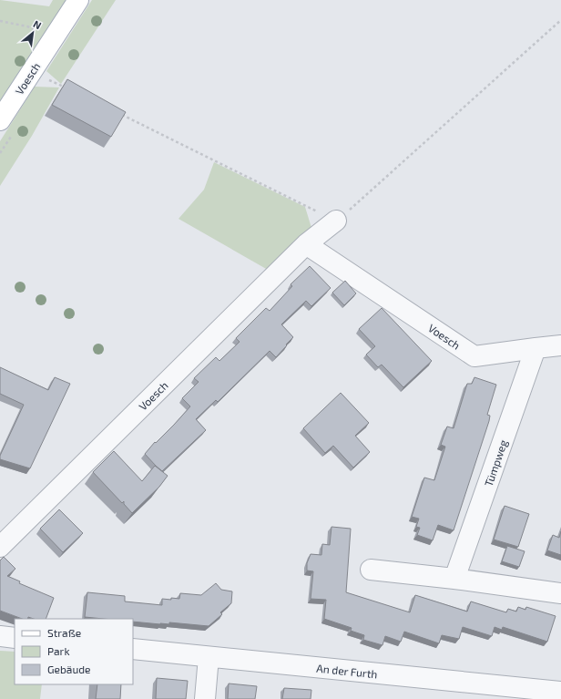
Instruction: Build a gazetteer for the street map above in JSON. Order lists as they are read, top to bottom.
{
  "streets": {
    "main road": ["Voesch"],
    "street": ["Tümpweg", "An der Furth"]
  },
  "crossings": [
    ["Voesch", "Tümpweg"]
  ],
  "legend": ["Straße", "Park", "Gebäude"],
  "north": "top right"
}
